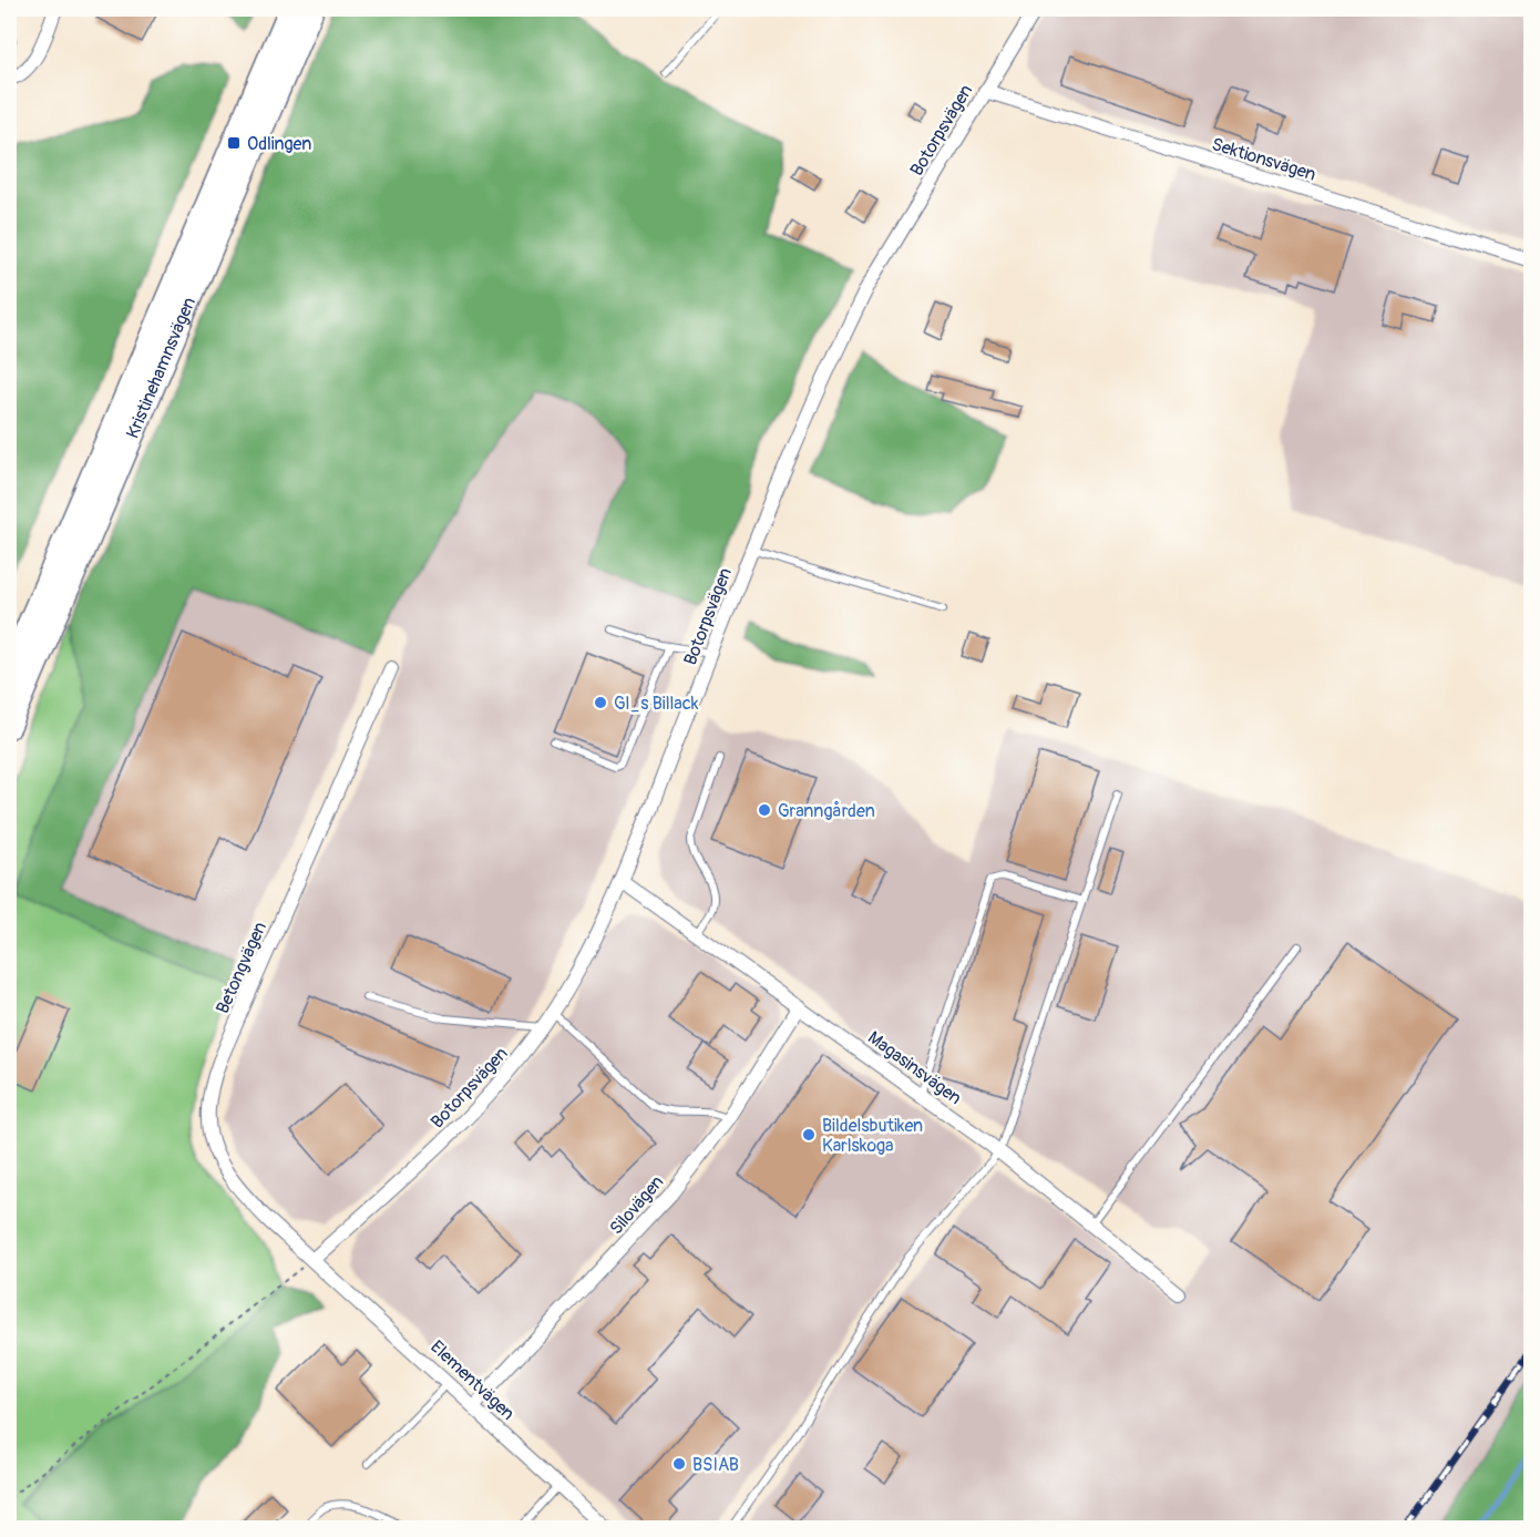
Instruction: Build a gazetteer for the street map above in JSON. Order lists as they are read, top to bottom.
{
  "streets": {
    "highway": ["Kristinehamnsvägen"],
    "street": [
      "Botorpsvägen",
      "Sektionsvägen",
      "Betongvägen",
      "Magasinsvägen",
      "Silovägen",
      "Elementvägen"
    ]
  },
  "crossings": [
    ["Botorpsvägen", "Sektionsvägen"],
    ["Botorpsvägen", "Betongvägen"],
    ["Botorpsvägen", "Magasinsvägen"],
    ["Botorpsvägen", "Elementvägen"],
    ["Betongvägen", "Elementvägen"],
    ["Magasinsvägen", "Silovägen"],
    ["Silovägen", "Elementvägen"]
  ],
  "places": {
    "transit": ["Odlingen"],
    "other": [
      "Gl_s Billack",
      "Granngården",
      "Bildelsbutiken Karlskoga",
      "BSIAB"
    ]
  }
}
